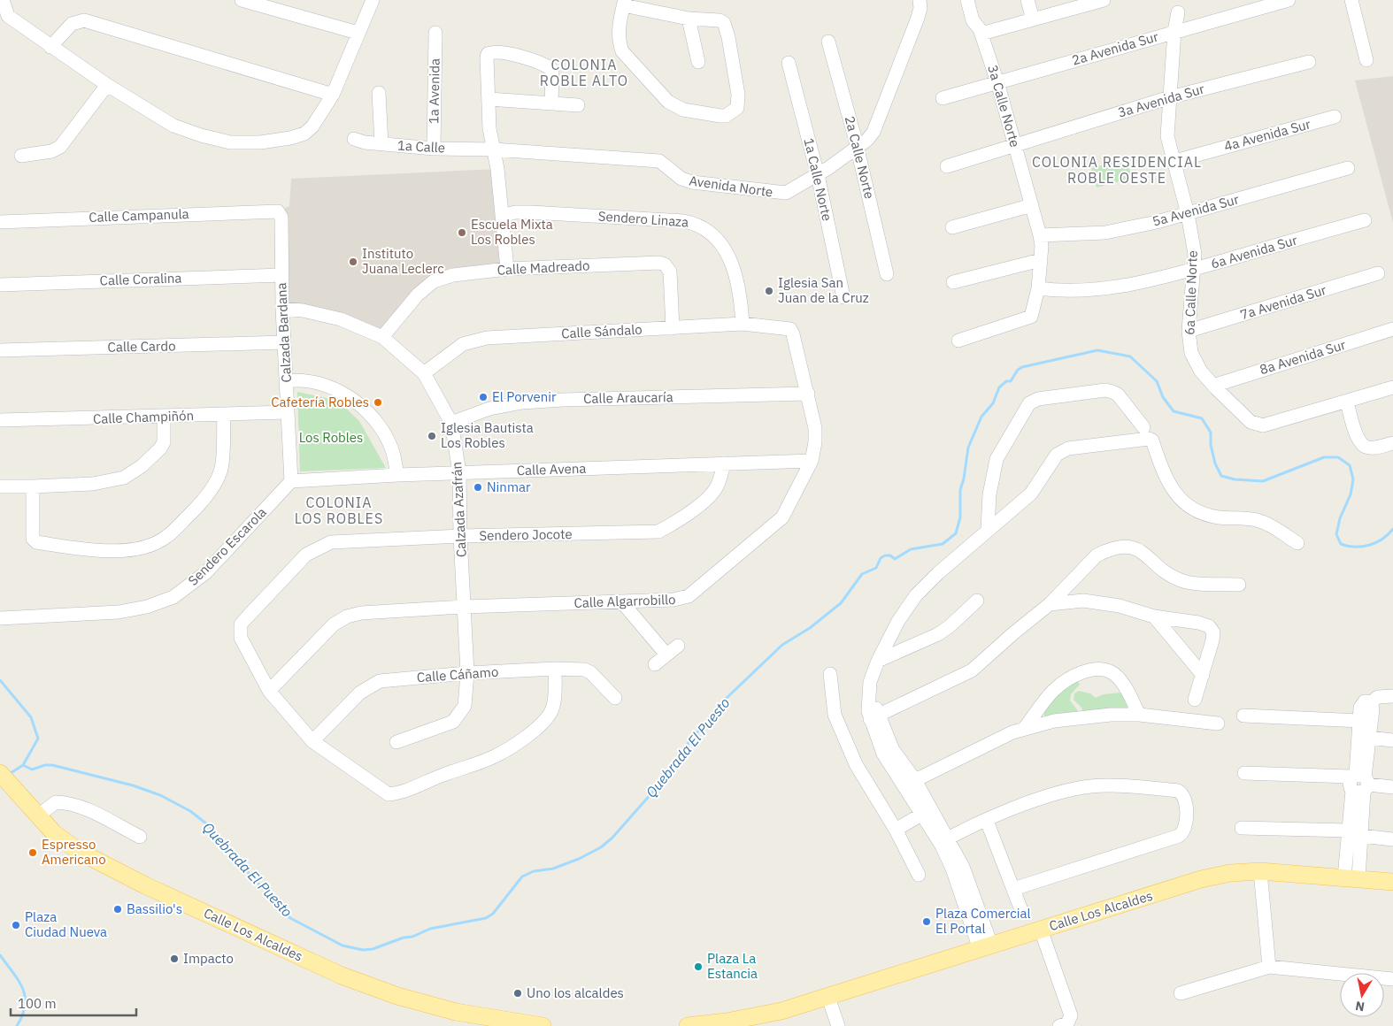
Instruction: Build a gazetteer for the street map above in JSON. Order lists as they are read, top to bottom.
{
  "streets": {
    "main road": ["Calle Los Alcaldes"],
    "street": [
      "2a Avenida Sur",
      "1a Avenida",
      "3a Avenida Sur",
      "3a Calle Norte",
      "4a Avenida Sur",
      "1a Calle",
      "2a Calle Norte",
      "1a Calle Norte",
      "Avenida Norte",
      "5a Avenida Sur",
      "Calle Campanula",
      "Sendero Linaza",
      "6a Avenida Sur",
      "Calle Madreado",
      "Calle Coralina",
      "6a Calle Norte",
      "7a Avenida Sur",
      "Calle Sándalo",
      "Calzada Bardana",
      "Calle Cardo",
      "8a Avenida Sur",
      "Calle Araucaría",
      "Calle Champiñón",
      "Calle Avena",
      "Calzada Azafrán",
      "Sendero Jocote",
      "Sendero Escarola",
      "Calle Algarrobillo",
      "Calle Cáñamo"
    ]
  },
  "crossings": [
    ["2a Avenida Sur", "3a Calle Norte"],
    ["2a Avenida Sur", "6a Calle Norte"],
    ["1a Avenida", "1a Calle"],
    ["3a Avenida Sur", "3a Calle Norte"],
    ["3a Avenida Sur", "6a Calle Norte"],
    ["3a Calle Norte", "5a Avenida Sur"],
    ["3a Calle Norte", "6a Avenida Sur"],
    ["4a Avenida Sur", "6a Calle Norte"],
    ["1a Calle", "Avenida Norte"],
    ["2a Calle Norte", "Avenida Norte"],
    ["1a Calle Norte", "Avenida Norte"],
    ["5a Avenida Sur", "6a Calle Norte"],
    ["Calle Campanula", "Calzada Bardana"],
    ["Sendero Linaza", "Calle Sándalo"],
    ["6a Avenida Sur", "6a Calle Norte"],
    ["Calle Madreado", "Calle Sándalo"],
    ["Calle Madreado", "Calzada Azafrán"],
    ["Calle Coralina", "Calzada Bardana"],
    ["6a Calle Norte", "7a Avenida Sur"],
    ["6a Calle Norte", "8a Avenida Sur"],
    ["Calle Sándalo", "Calzada Azafrán"],
    ["Calle Sándalo", "Calle Algarrobillo"],
    ["Calzada Bardana", "Calle Cardo"],
    ["Calzada Bardana", "Calle Champiñón"],
    ["Calzada Bardana", "Calle Avena"],
    ["Calzada Bardana", "Calzada Azafrán"],
    ["Calzada Bardana", "Sendero Escarola"],
    ["Calle Araucaría", "Calzada Azafrán"],
    ["Calle Araucaría", "Calle Algarrobillo"],
    ["Calle Avena", "Calzada Azafrán"],
    ["Calle Avena", "Sendero Jocote"],
    ["Calle Avena", "Sendero Escarola"],
    ["Calle Avena", "Calle Algarrobillo"],
    ["Calzada Azafrán", "Sendero Jocote"],
    ["Calzada Azafrán", "Calle Algarrobillo"],
    ["Calzada Azafrán", "Calle Cáñamo"],
    ["Sendero Jocote", "Calle Algarrobillo"]
  ],
  "districts": ["COLONIA ROBLE ALTO", "COLONIA RESIDENCIAL ROBLE OESTE", "COLONIA LOS ROBLES"],
  "water": ["Quebrada El Puesto"],
  "parks": ["Los Robles"],
  "places": [
    "Escuela Mixta Los Robles",
    "Instituto Juana Leclerc",
    "Iglesia San Juan de la Cruz",
    "El Porvenir",
    "Cafetería Robles",
    "Iglesia Bautista Los Robles",
    "Ninmar",
    "Espresso Americano",
    "Bassilio's",
    "Plaza Comercial El Portal",
    "Plaza Ciudad Nueva",
    "Impacto",
    "Plaza La Estancia",
    "Uno los alcaldes"
  ],
  "scale_bar": "100 m",
  "north": "bottom"
}
